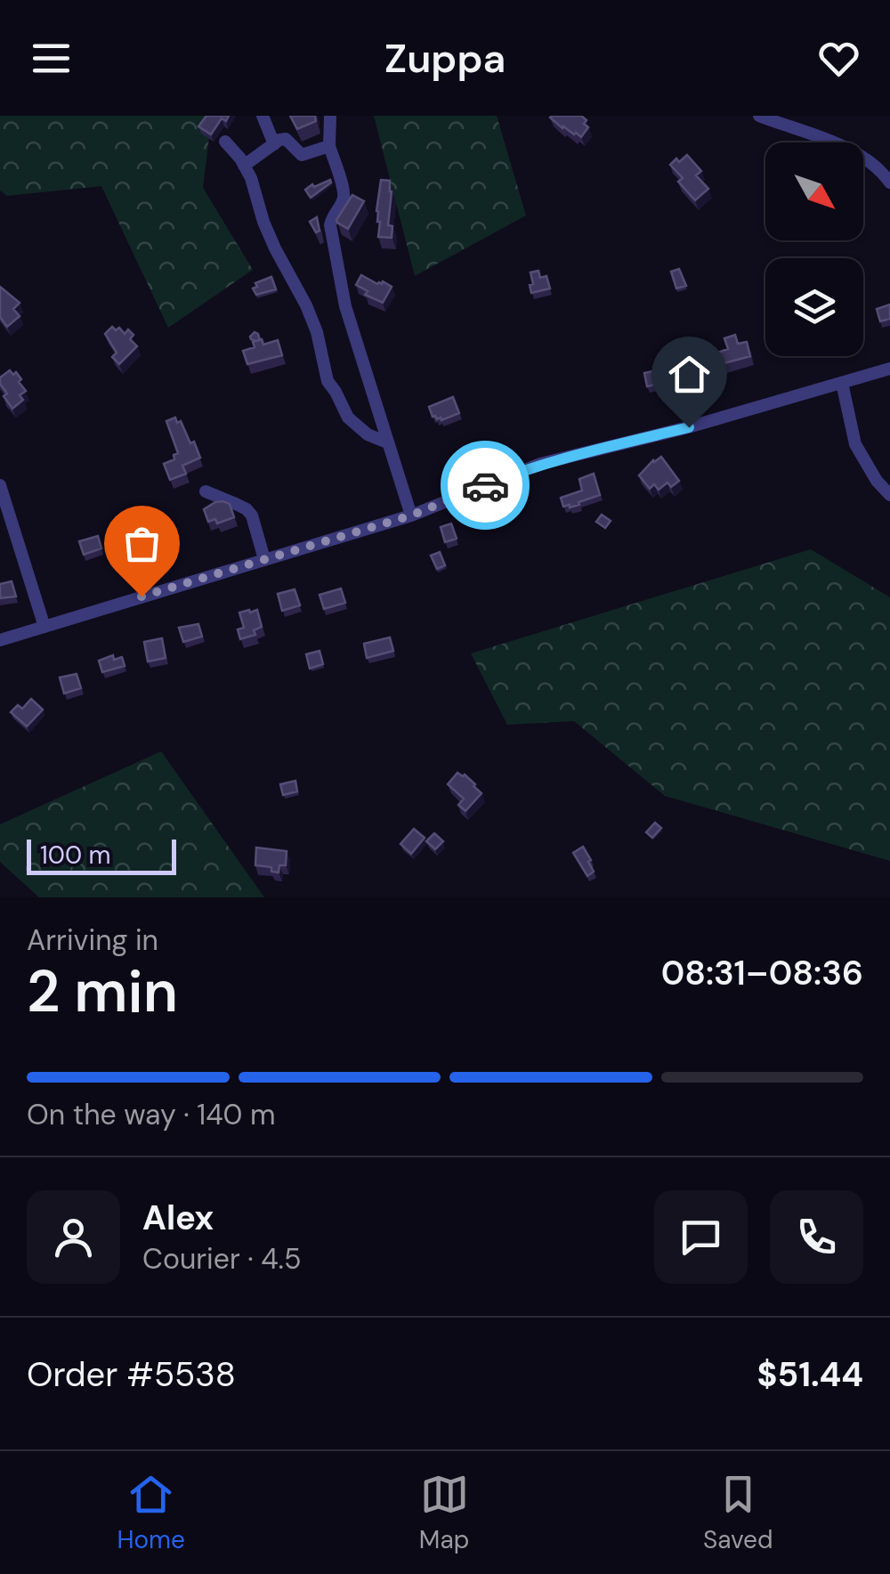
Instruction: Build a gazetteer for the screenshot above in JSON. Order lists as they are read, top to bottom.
{
  "scale_bar": "100 m",
  "north": "bottom right",
  "page": {
    "header": "Zuppa",
    "scale": "100 m",
    "heading": ["2 min", "Arriving in", "08:31–08:36"],
    "panel": [
      "Alex",
      "Courier · 4.5",
      "Order #5538",
      "$51.44"
    ],
    "bar": "On the way · 140 m",
    "tabs": ["Home", "Map", "Saved"]
  }
}
